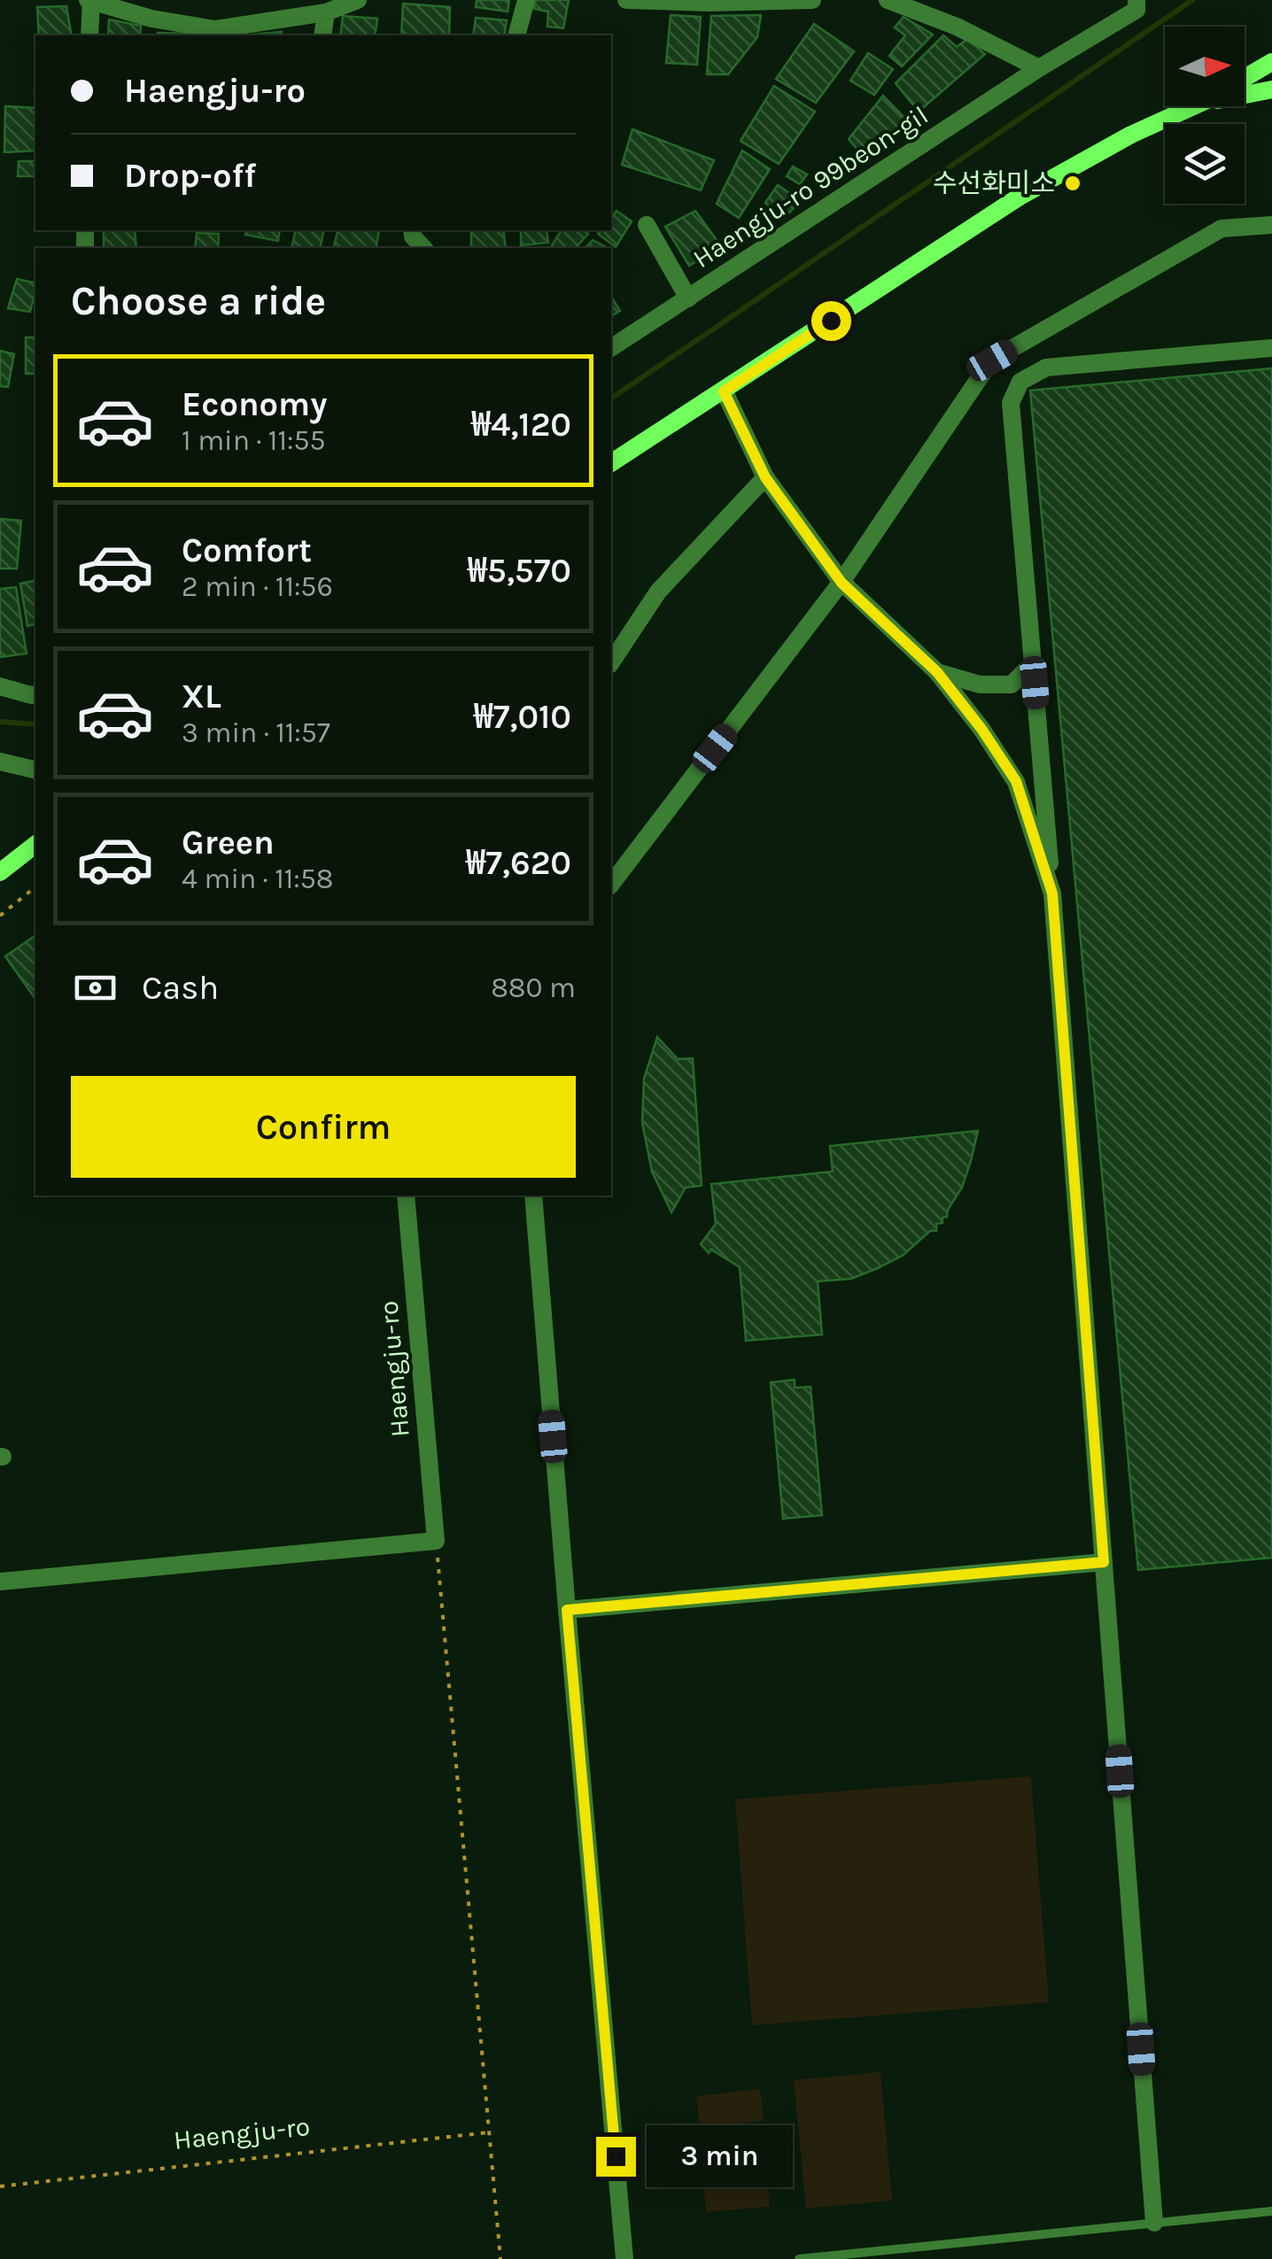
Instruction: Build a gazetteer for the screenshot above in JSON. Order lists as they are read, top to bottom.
{
  "streets": {
    "street": ["Haengju-ro 99beon-gil", "Haengju-ro"]
  },
  "places": ["수선화미소"],
  "north": "right",
  "page": {
    "banner": ["Haengju-ro", "Drop-off"],
    "heading": "Choose a ride",
    "list": [
      {
        "name": "Economy",
        "note": "1 min · 11:55",
        "value": "₩4,120"
      },
      {
        "name": "Comfort",
        "note": "2 min · 11:56",
        "value": "₩5,570"
      },
      {
        "name": "XL",
        "note": "3 min · 11:57",
        "value": "₩7,010"
      },
      {
        "name": "Green",
        "note": "4 min · 11:58",
        "value": "₩7,620"
      }
    ],
    "pay": ["Cash", "880 m"],
    "buttons": "Confirm",
    "bubble": "3 min"
  }
}
